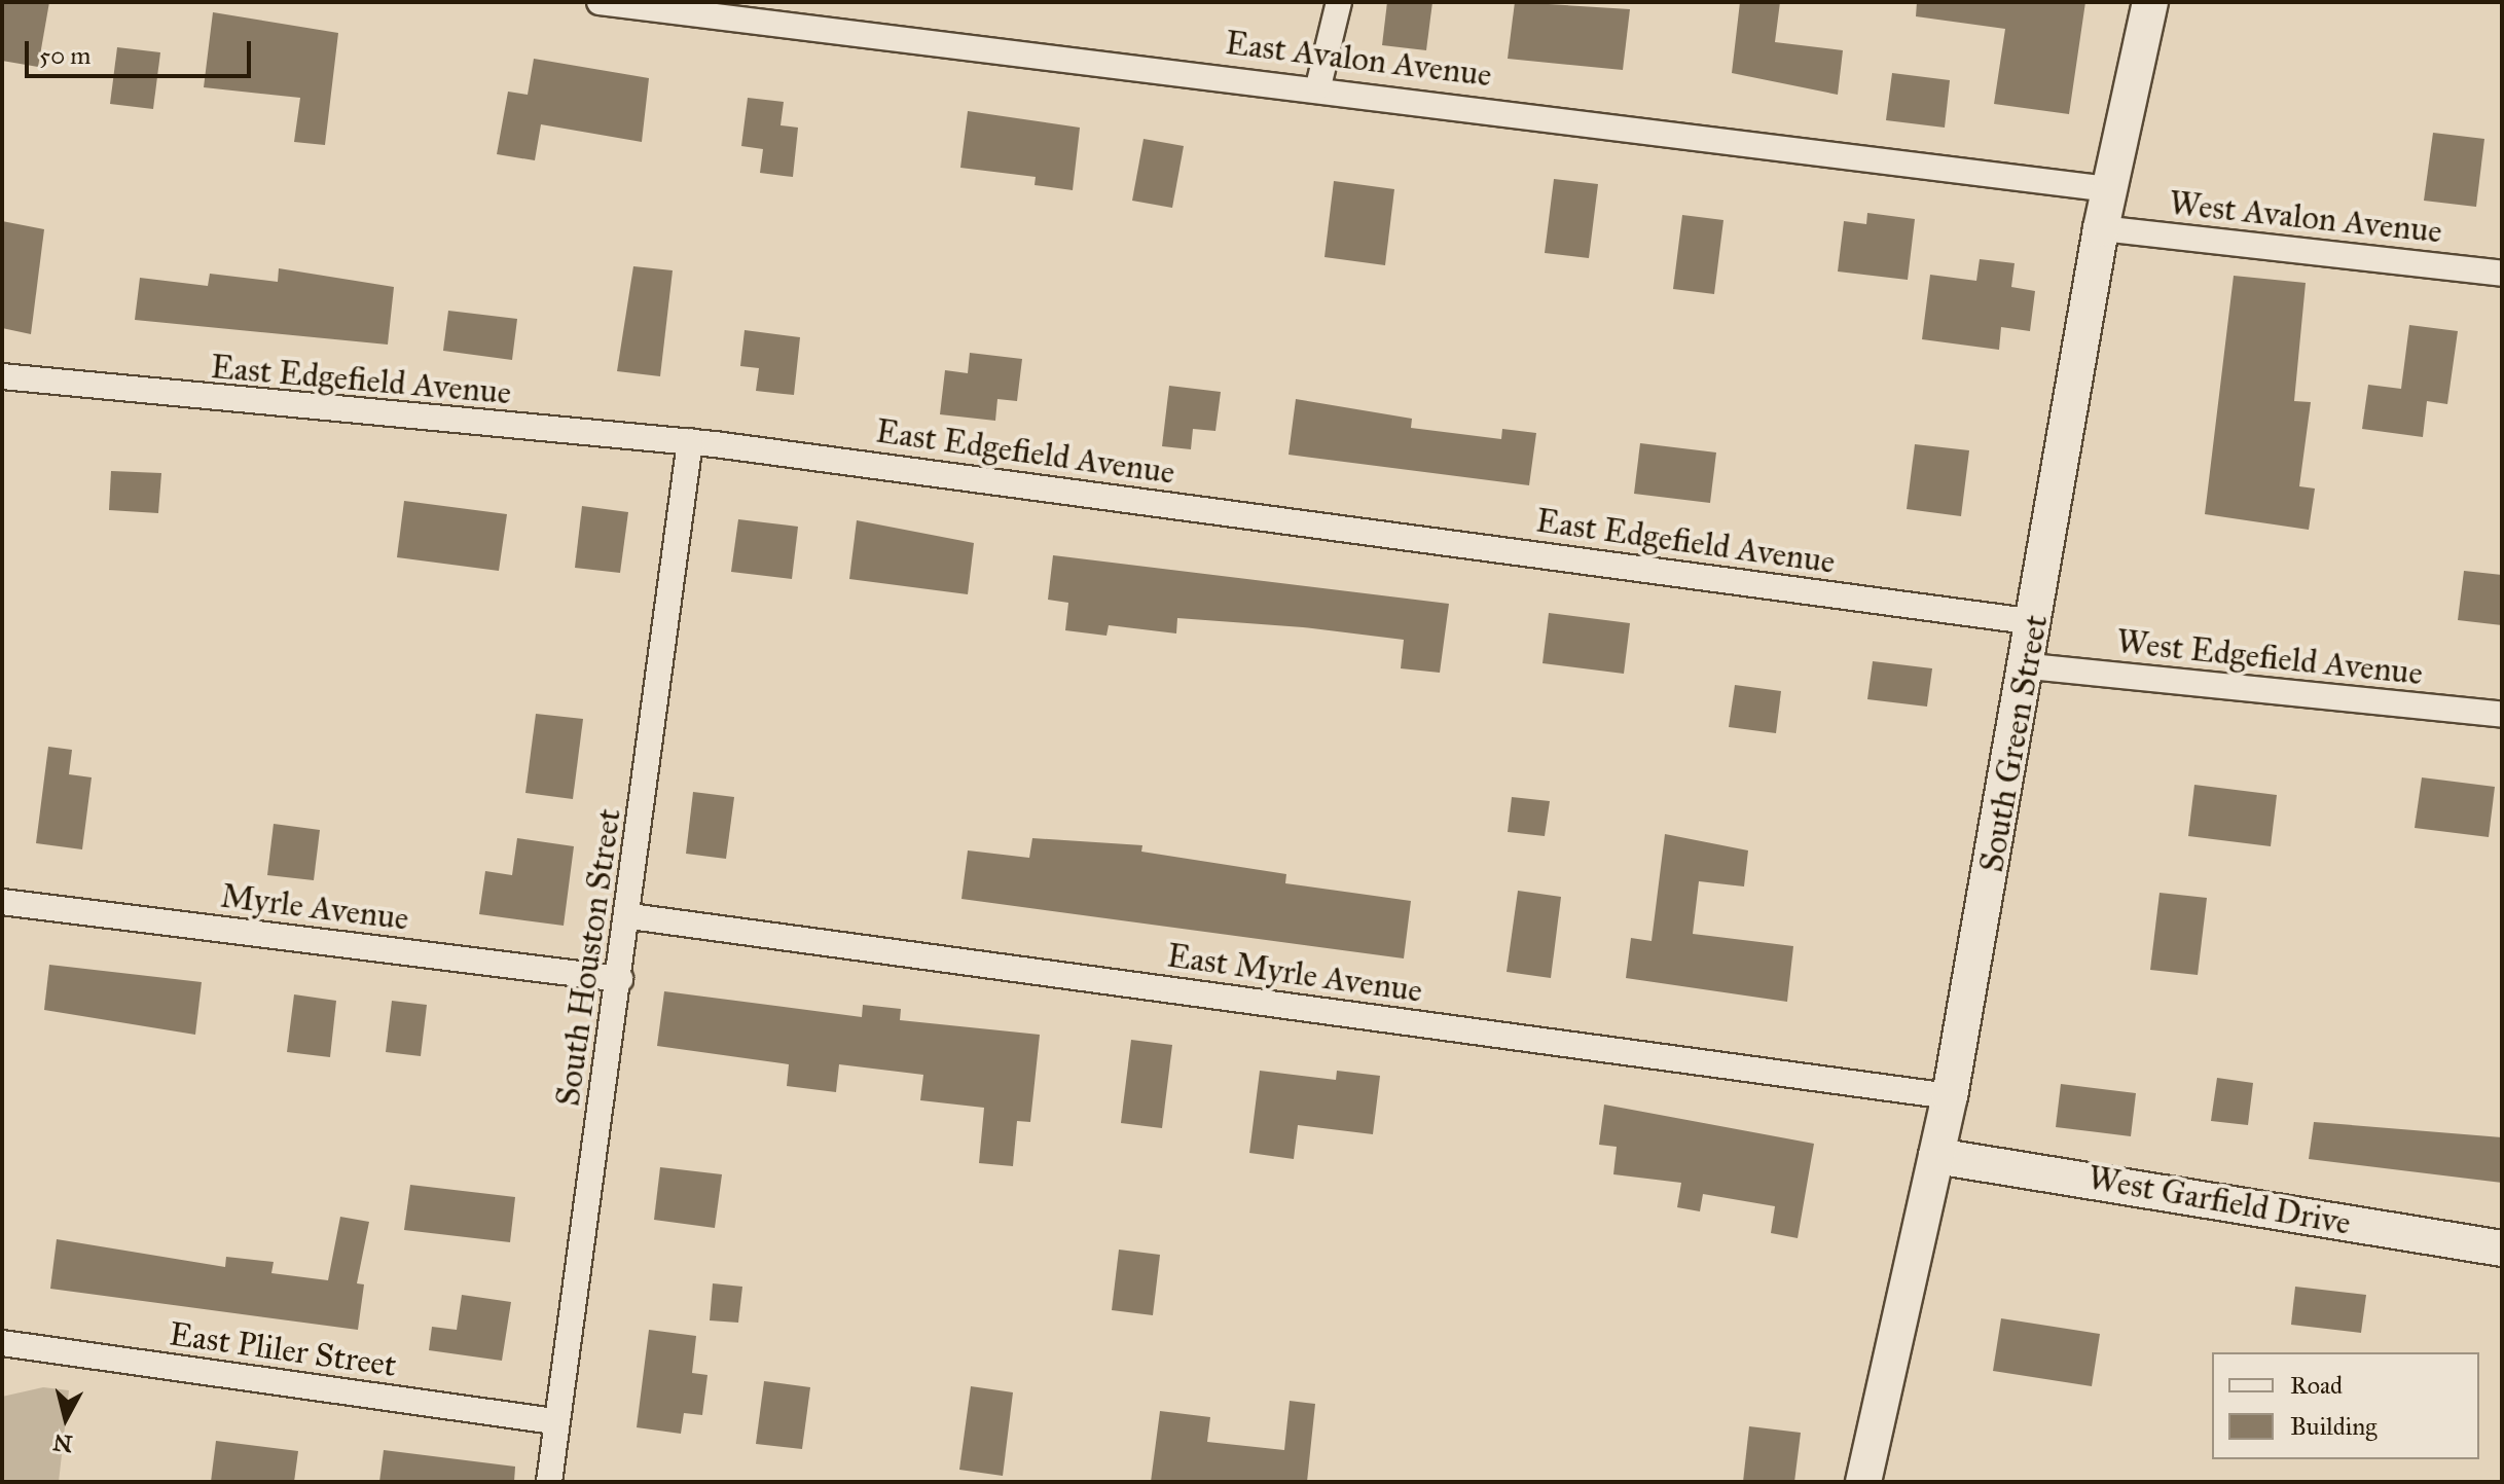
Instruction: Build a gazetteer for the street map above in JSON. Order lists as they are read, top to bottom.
{
  "streets": {
    "street": [
      "East Avalon Avenue",
      "West Avalon Avenue",
      "East Edgefield Avenue",
      "West Edgefield Avenue",
      "South Green Street",
      "Myrle Avenue",
      "South Houston Street",
      "East Myrle Avenue",
      "West Garfield Drive",
      "East Pliler Street"
    ]
  },
  "crossings": [
    ["East Avalon Avenue", "South Green Street"],
    ["West Avalon Avenue", "South Green Street"],
    ["East Edgefield Avenue", "South Green Street"],
    ["East Edgefield Avenue", "South Houston Street"],
    ["West Edgefield Avenue", "South Green Street"],
    ["South Green Street", "East Myrle Avenue"],
    ["South Green Street", "West Garfield Drive"],
    ["Myrle Avenue", "South Houston Street"],
    ["South Houston Street", "East Myrle Avenue"],
    ["South Houston Street", "East Pliler Street"]
  ],
  "legend": ["Road", "Building"],
  "scale_bar": "50 m",
  "north": "bottom"
}
